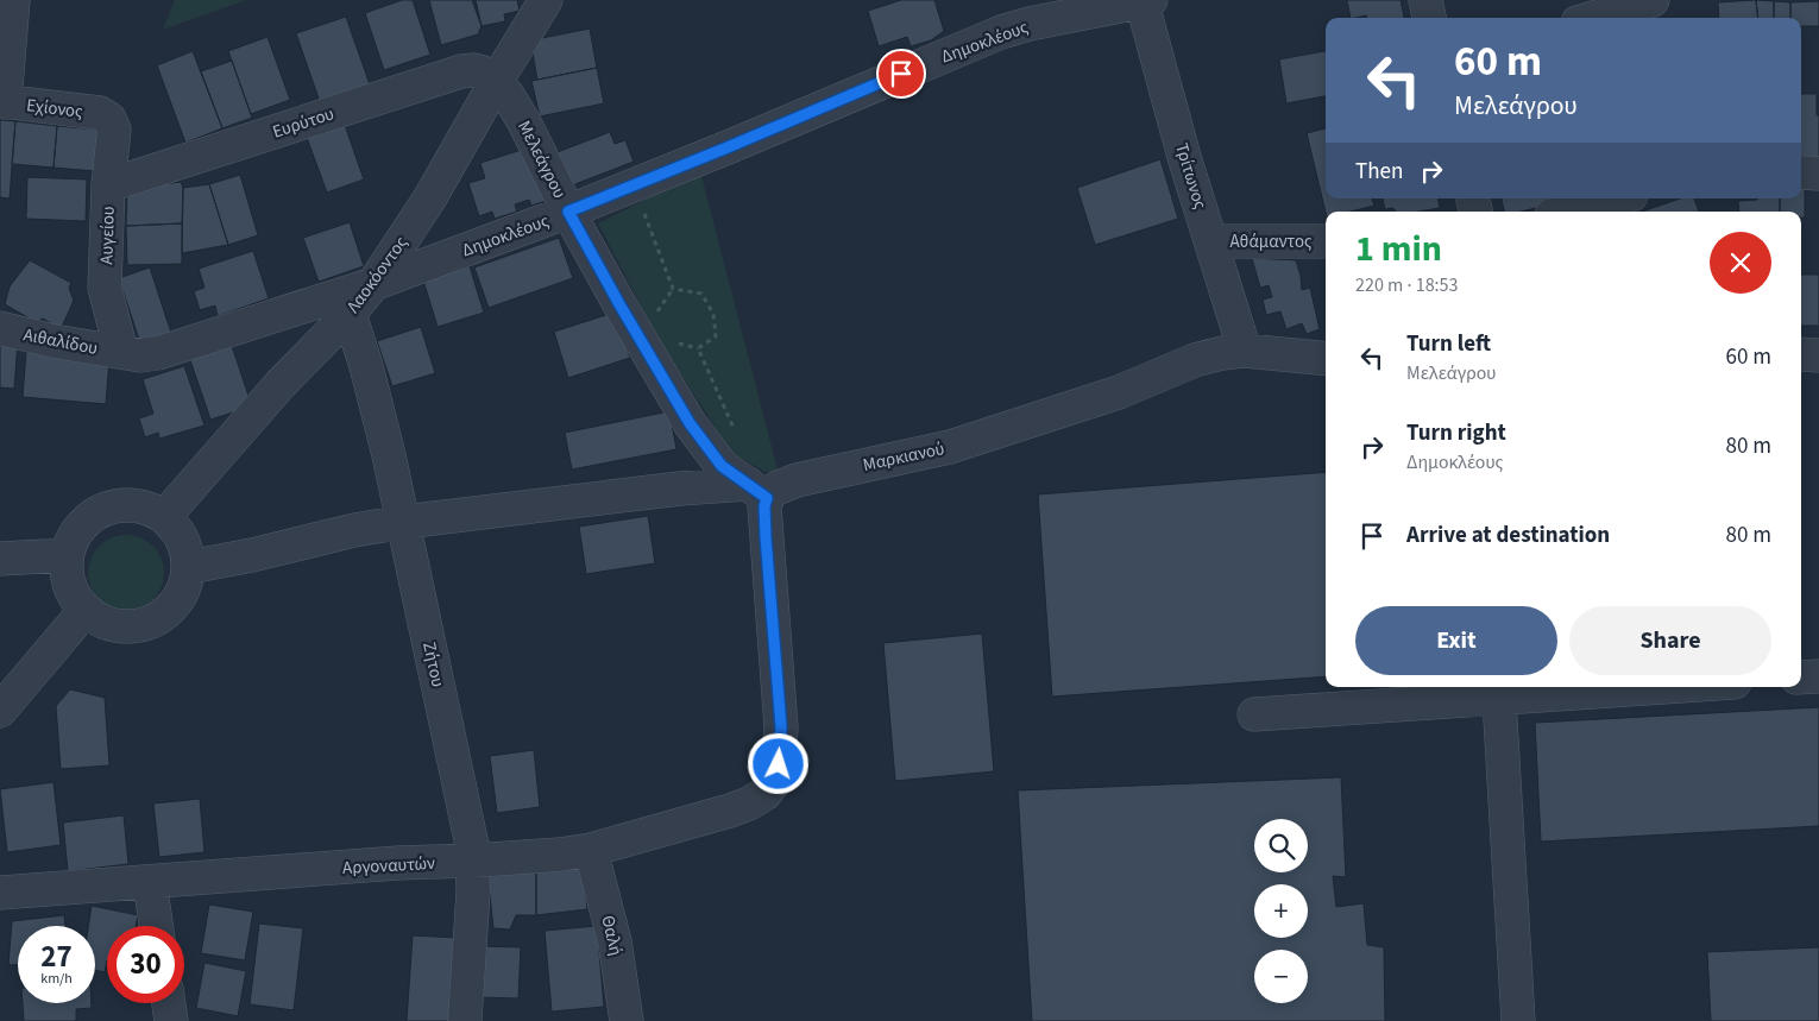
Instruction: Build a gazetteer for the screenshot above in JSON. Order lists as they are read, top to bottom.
{
  "streets": {
    "street": [
      "Δημοκλέους",
      "Εχίονος",
      "Ευρύτου",
      "Μελεάγρου",
      "Τρίτωνος",
      "Αυγείου",
      "Αθάμαντος",
      "Λαοκόοντος",
      "Αιθαλίδου",
      "Μαρκιανού",
      "Ζήτου",
      "Αργοναυτών",
      "Θαλή"
    ]
  },
  "crossings": [
    ["Δημοκλέους", "Μελεάγρου"],
    ["Δημοκλέους", "Τρίτωνος"],
    ["Δημοκλέους", "Αυγείου"],
    ["Δημοκλέους", "Λαοκόοντος"],
    ["Δημοκλέους", "Αιθαλίδου"],
    ["Εχίονος", "Αυγείου"],
    ["Ευρύτου", "Μελεάγρου"],
    ["Ευρύτου", "Αυγείου"],
    ["Ευρύτου", "Λαοκόοντος"],
    ["Μελεάγρου", "Λαοκόοντος"],
    ["Μελεάγρου", "Μαρκιανού"],
    ["Μελεάγρου", "Αργοναυτών"],
    ["Τρίτωνος", "Αθάμαντος"],
    ["Τρίτωνος", "Μαρκιανού"],
    ["Αυγείου", "Αιθαλίδου"],
    ["Λαοκόοντος", "Ζήτου"],
    ["Μαρκιανού", "Αργοναυτών"],
    ["Ζήτου", "Αργοναυτών"],
    ["Αργοναυτών", "Θαλή"]
  ],
  "page": {
    "turn": ["60 m", "Μελεάγρου"],
    "then": "Then",
    "heading": ["1 min", "220 m · 18:53"],
    "list": [
      {
        "name": "Turn left",
        "note": "Μελεάγρου",
        "value": "60 m"
      },
      {
        "name": "Turn right",
        "note": "Δημοκλέους",
        "value": "80 m"
      },
      {
        "name": "Arrive at destination",
        "value": "80 m"
      }
    ],
    "buttons": ["Exit", "Share"],
    "map_buttons": ["+", "−"],
    "speed": "27 km/h",
    "limit": "30"
  }
}
